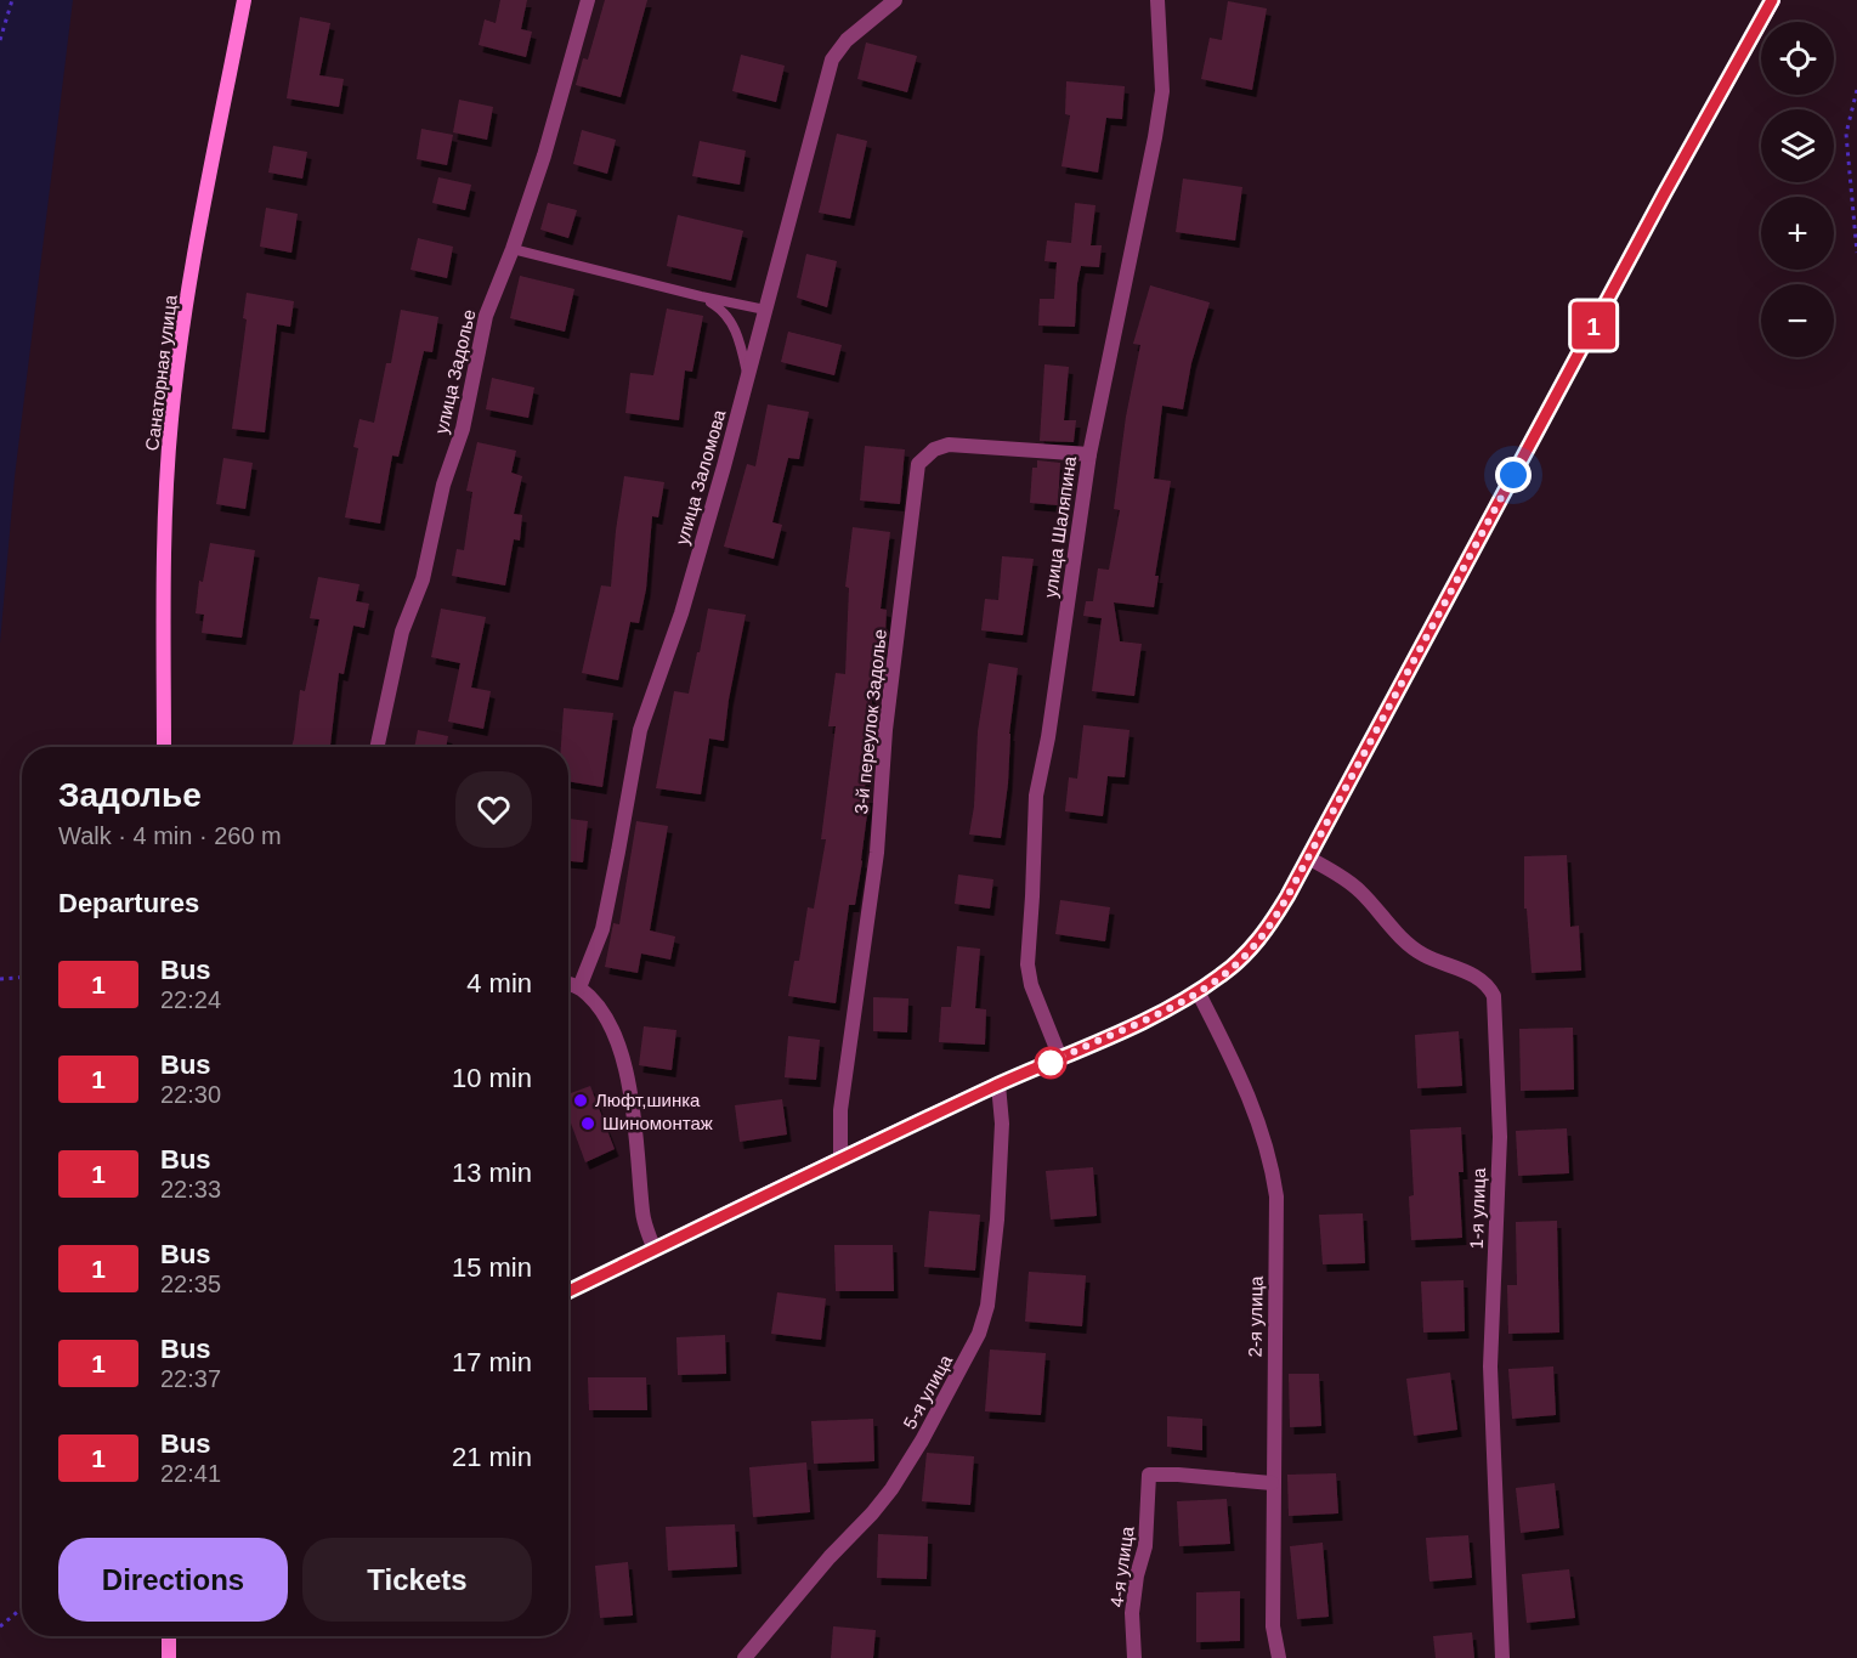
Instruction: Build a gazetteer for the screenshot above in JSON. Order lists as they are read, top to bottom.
{
  "streets": {
    "street": [
      "улица Задолье",
      "Санаторная улица",
      "улица Заломова",
      "улица Шаляпина",
      "3-й переулок Задолье",
      "1-я улица",
      "2-я улица",
      "5-я улица",
      "4-я улица"
    ]
  },
  "crossings": [
    ["улица Шаляпина", "3-й переулок Задолье"],
    ["2-я улица", "4-я улица"]
  ],
  "places": ["Люфт,шинка", "Шиномонтаж"],
  "lines": ["bus line 1"],
  "page": {
    "on_map": "1",
    "map_buttons": ["+", "−"],
    "heading": [
      ["Задолье", "Walk · 4 min · 260 m"],
      "Departures"
    ],
    "list": [
      {
        "mark": "1",
        "name": "Bus",
        "note": "22:24",
        "value": "4 min"
      },
      {
        "mark": "1",
        "name": "Bus",
        "note": "22:30",
        "value": "10 min"
      },
      {
        "mark": "1",
        "name": "Bus",
        "note": "22:33",
        "value": "13 min"
      },
      {
        "mark": "1",
        "name": "Bus",
        "note": "22:35",
        "value": "15 min"
      },
      {
        "mark": "1",
        "name": "Bus",
        "note": "22:37",
        "value": "17 min"
      },
      {
        "mark": "1",
        "name": "Bus",
        "note": "22:41",
        "value": "21 min"
      }
    ],
    "buttons": ["Directions", "Tickets"]
  }
}
